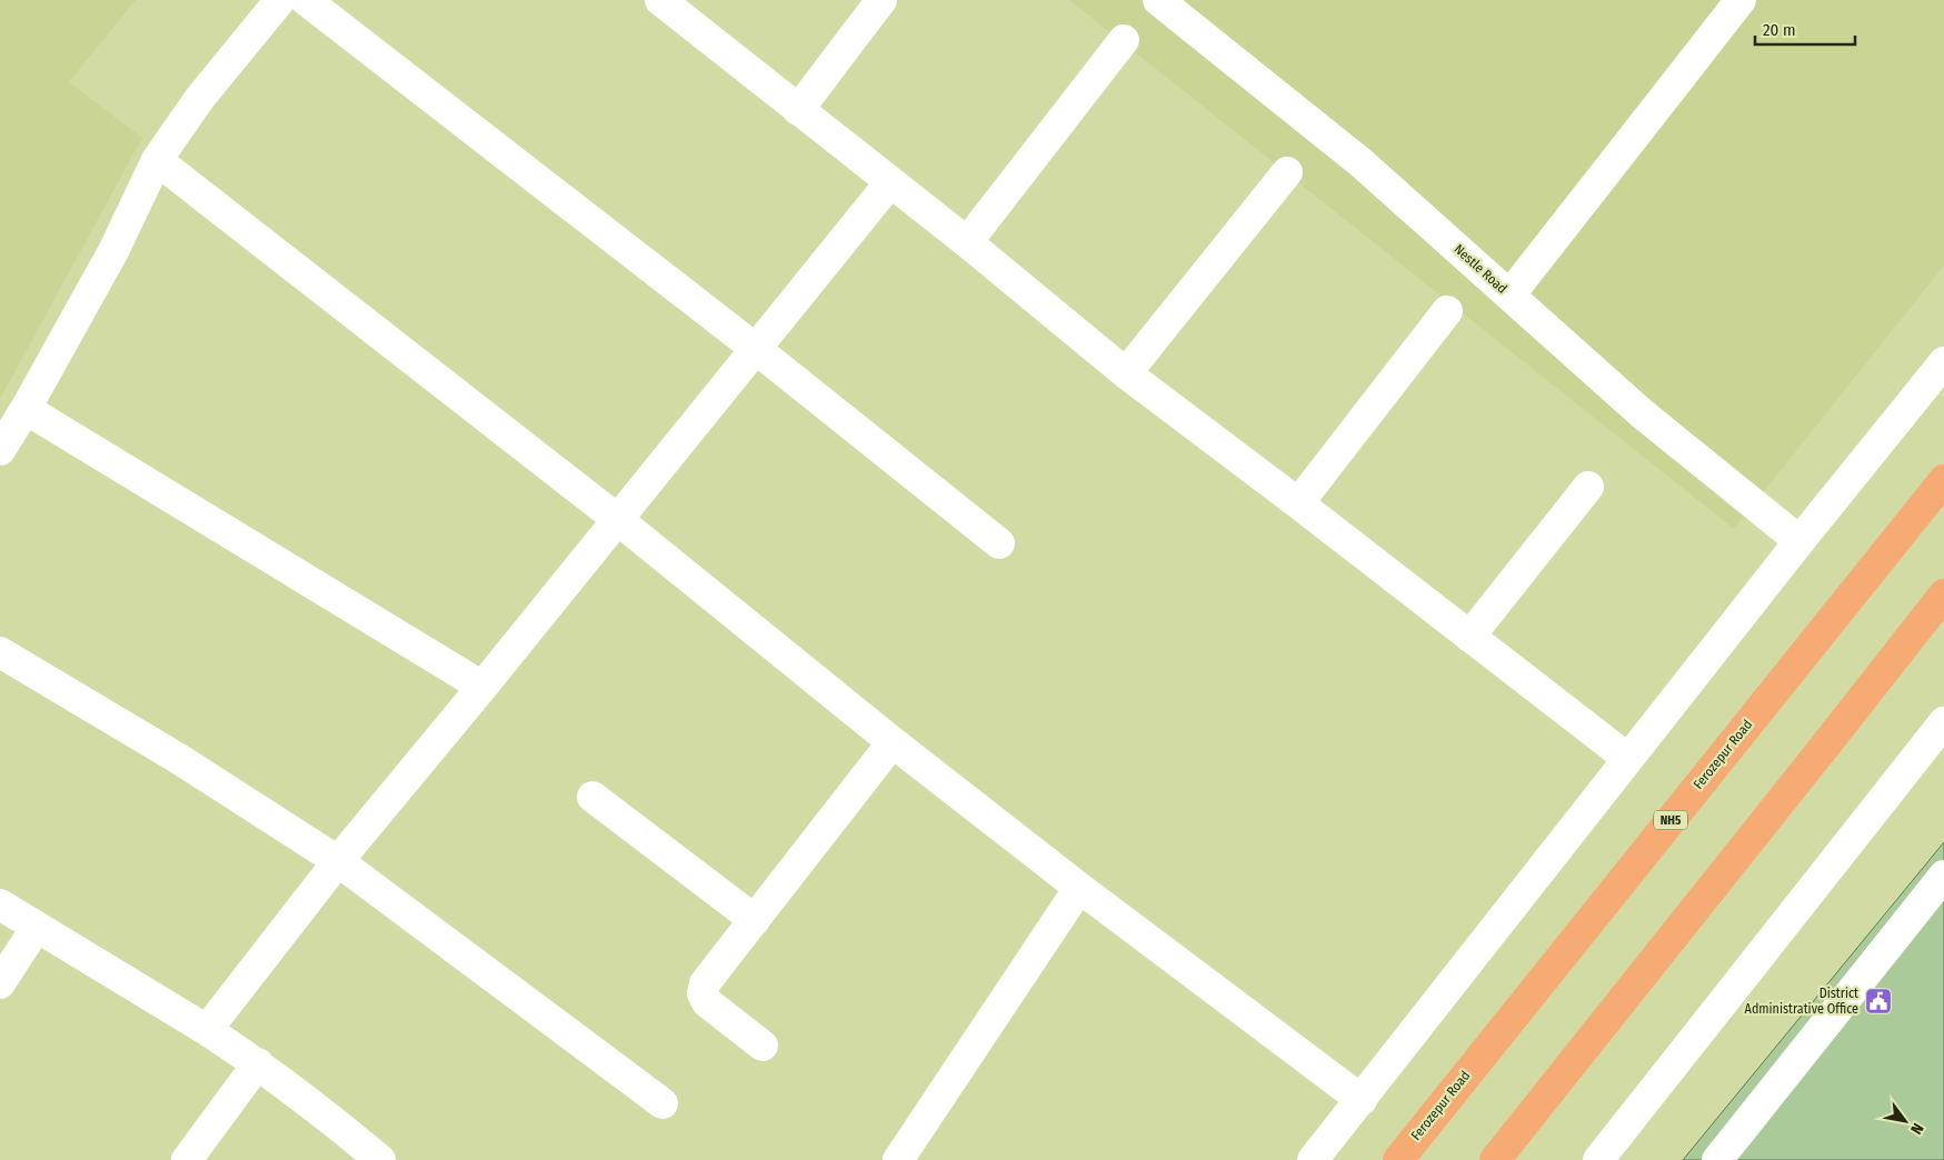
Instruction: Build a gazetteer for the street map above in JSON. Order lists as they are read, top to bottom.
{
  "streets": {
    "highway": ["Ferozepur Road", "NH5"],
    "street": ["Nestle Road"]
  },
  "places": {
    "public building": ["District Administrative Office"]
  },
  "scale_bar": "20 m",
  "north": "bottom right"
}
